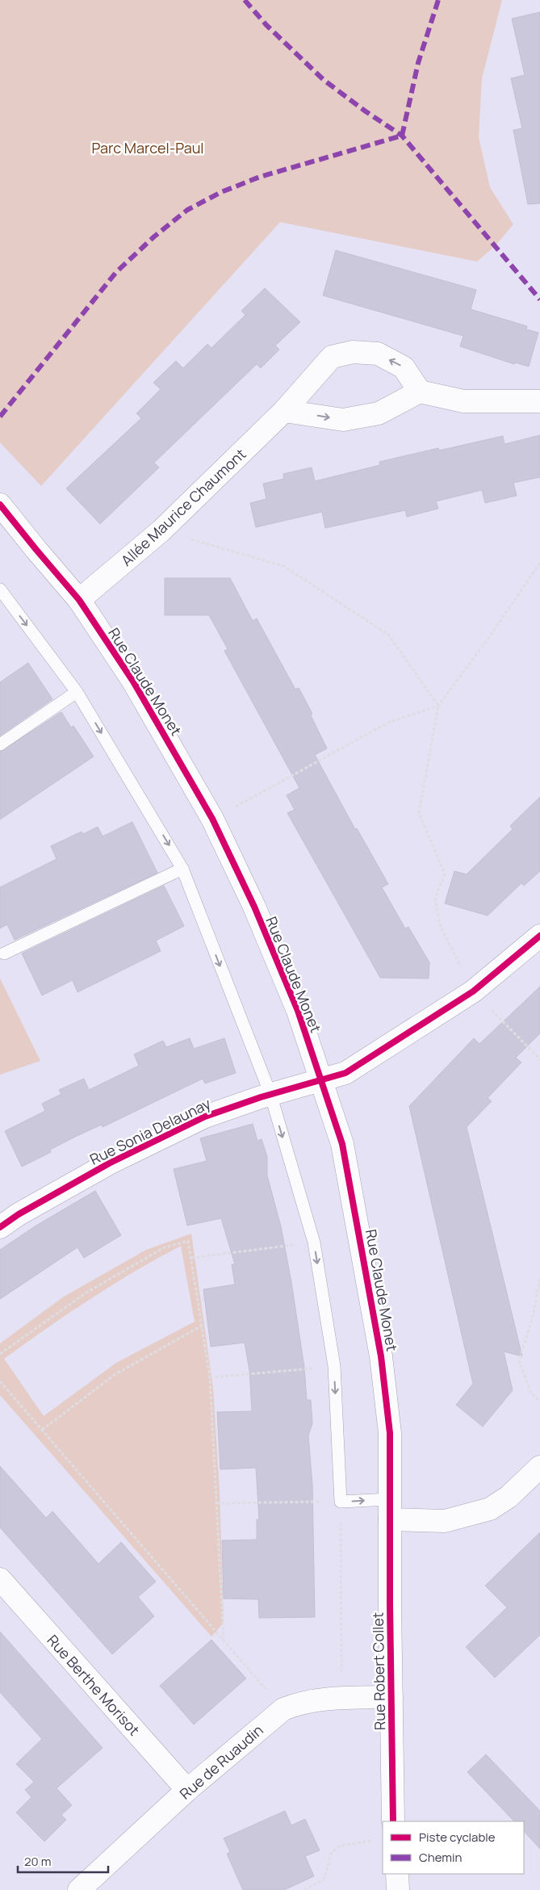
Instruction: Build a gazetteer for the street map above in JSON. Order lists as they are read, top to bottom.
{
  "streets": {
    "street": [
      "Allée Maurice Chaumont",
      "Rue Claude Monet",
      "Rue Sonia Delaunay",
      "Rue Robert Collet",
      "Rue Berthe Morisot",
      "Rue de Ruaudin"
    ]
  },
  "crossings": [
    ["Allée Maurice Chaumont", "Rue Claude Monet"],
    ["Rue Claude Monet", "Rue Sonia Delaunay"],
    ["Rue Claude Monet", "Rue Robert Collet"],
    ["Rue Robert Collet", "Rue de Ruaudin"],
    ["Rue Berthe Morisot", "Rue de Ruaudin"]
  ],
  "parks": ["Parc Marcel-Paul"],
  "legend": ["Piste cyclable", "Chemin"],
  "scale_bar": "20 m"
}
